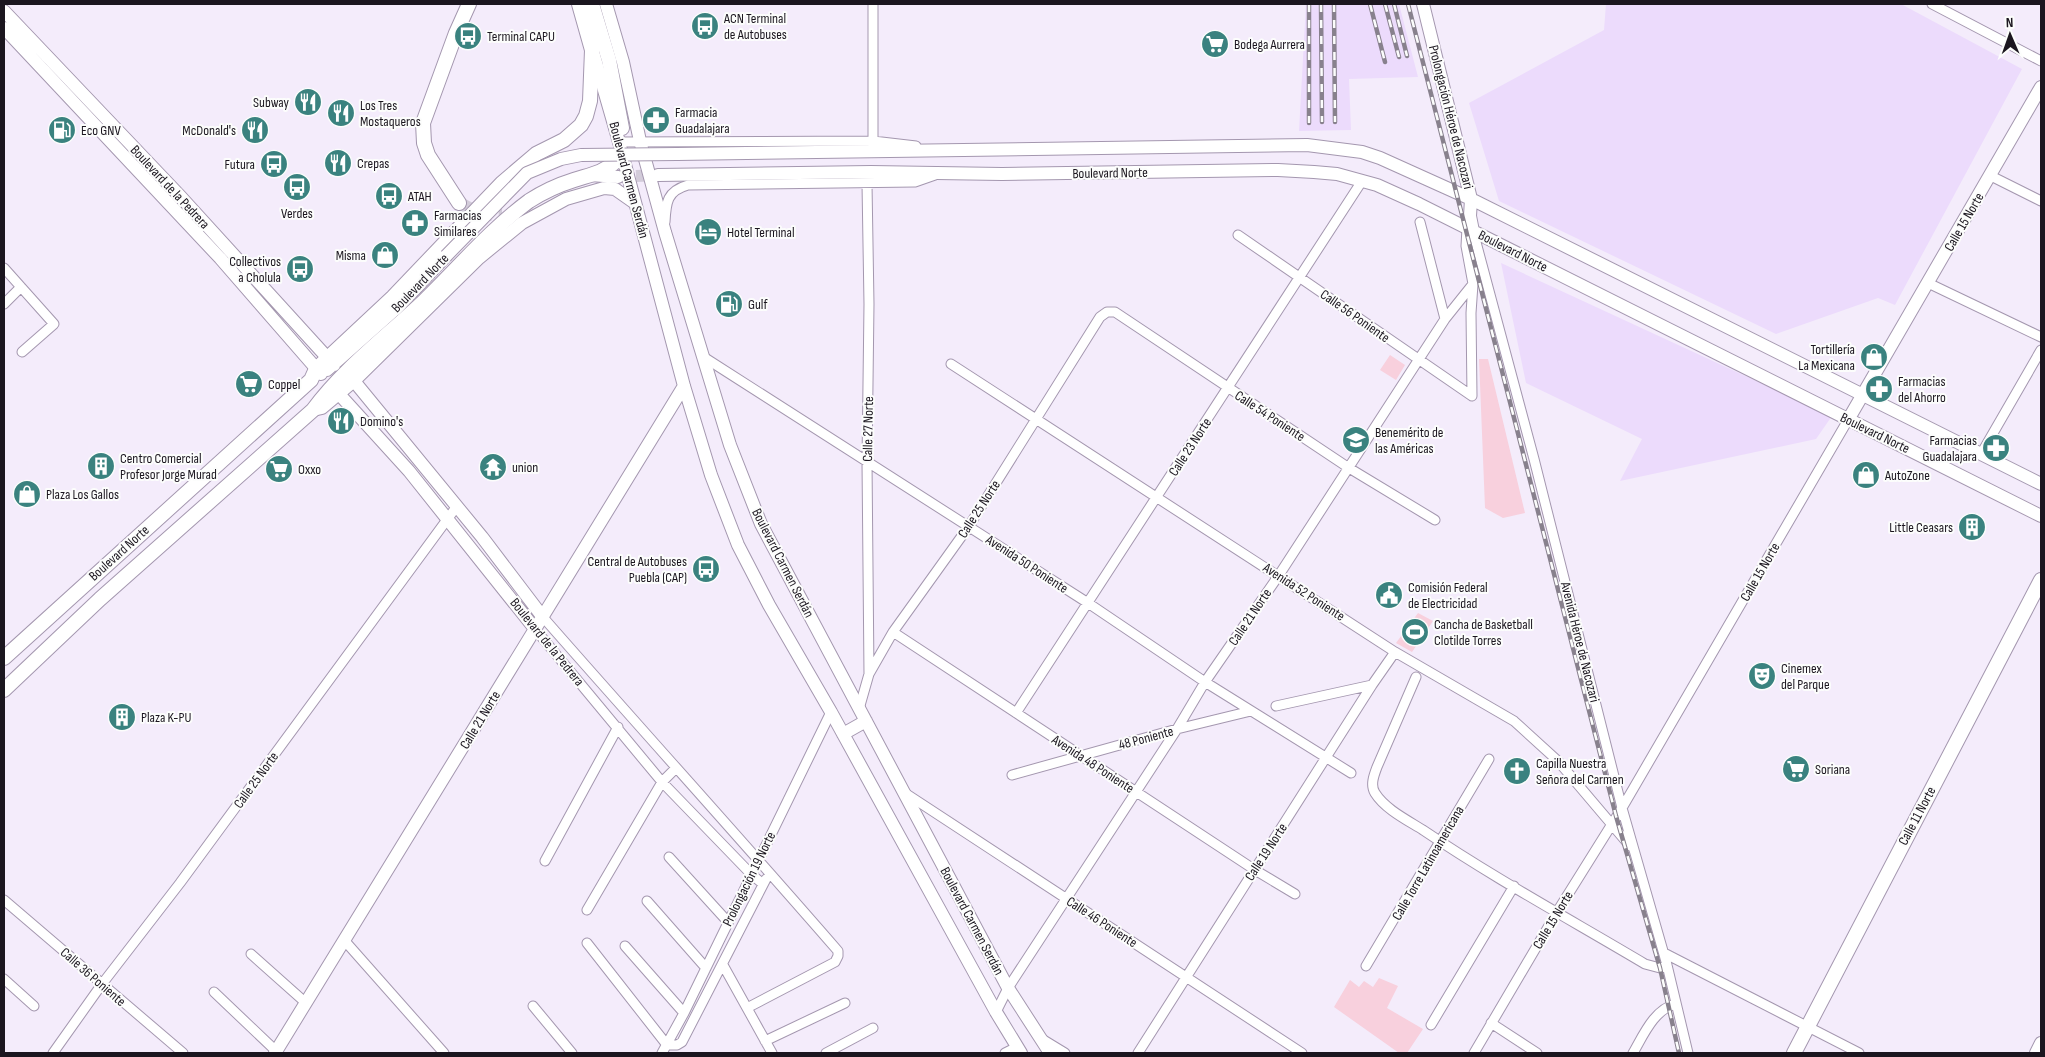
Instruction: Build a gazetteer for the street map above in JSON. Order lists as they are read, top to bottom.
{
  "streets": {
    "main road": [
      "Prolongación Héroe de Nacozari",
      "Boulevard Norte",
      "Boulevard Carmen Serdán",
      "Boulevard de la Pedrera",
      "Calle 15 Norte",
      "Calle 21 Norte",
      "Calle 11 Norte"
    ],
    "street": [
      "Calle 56 Poniente",
      "Calle 54 Poniente",
      "Calle 27 Norte",
      "Calle 23 Norte",
      "Calle 25 Norte",
      "Avenida 50 Poniente",
      "Avenida 52 Poniente",
      "Avenida Héroe de Nacozari",
      "48 Poniente",
      "Avenida 48 Poniente",
      "Calle 19 Norte",
      "Calle Torre Latinoamericana",
      "Prolongación 19 Norte",
      "Calle 46 Poniente",
      "Calle 36 Poniente"
    ]
  },
  "crossings": [
    ["Prolongación Héroe de Nacozari", "Boulevard Norte"],
    ["Prolongación Héroe de Nacozari", "Avenida Héroe de Nacozari"],
    ["Boulevard Norte", "Boulevard Carmen Serdán"],
    ["Boulevard Norte", "Boulevard de la Pedrera"],
    ["Boulevard Norte", "Calle 15 Norte"],
    ["Boulevard Norte", "Calle 27 Norte"],
    ["Boulevard Norte", "Calle 23 Norte"],
    ["Boulevard Norte", "Avenida Héroe de Nacozari"],
    ["Boulevard Carmen Serdán", "Calle 25 Norte"],
    ["Boulevard Carmen Serdán", "Avenida 50 Poniente"],
    ["Boulevard Carmen Serdán", "Calle 21 Norte"],
    ["Boulevard Carmen Serdán", "Prolongación 19 Norte"],
    ["Boulevard Carmen Serdán", "Calle 46 Poniente"],
    ["Boulevard de la Pedrera", "Calle 25 Norte"],
    ["Boulevard de la Pedrera", "Calle 21 Norte"],
    ["Boulevard de la Pedrera", "Prolongación 19 Norte"],
    ["Calle 15 Norte", "Avenida 52 Poniente"],
    ["Calle 15 Norte", "Avenida Héroe de Nacozari"],
    ["Calle 56 Poniente", "Calle 23 Norte"],
    ["Calle 56 Poniente", "Calle 21 Norte"],
    ["Calle 54 Poniente", "Calle 23 Norte"],
    ["Calle 54 Poniente", "Calle 25 Norte"],
    ["Calle 54 Poniente", "Calle 21 Norte"],
    ["Calle 27 Norte", "Calle 25 Norte"],
    ["Calle 27 Norte", "Avenida 50 Poniente"],
    ["Calle 23 Norte", "Avenida 50 Poniente"],
    ["Calle 23 Norte", "Avenida 52 Poniente"],
    ["Calle 23 Norte", "Avenida 48 Poniente"],
    ["Calle 25 Norte", "Avenida 50 Poniente"],
    ["Calle 25 Norte", "Avenida 52 Poniente"],
    ["Calle 25 Norte", "Avenida 48 Poniente"],
    ["Calle 25 Norte", "Calle 36 Poniente"],
    ["Avenida 50 Poniente", "Calle 21 Norte"],
    ["Avenida 50 Poniente", "48 Poniente"],
    ["Avenida 50 Poniente", "Calle 19 Norte"],
    ["Avenida 52 Poniente", "Calle 21 Norte"],
    ["Avenida 52 Poniente", "Avenida Héroe de Nacozari"],
    ["Avenida 52 Poniente", "Calle 19 Norte"],
    ["Calle 21 Norte", "48 Poniente"],
    ["Calle 21 Norte", "Avenida 48 Poniente"],
    ["Calle 21 Norte", "Calle 46 Poniente"],
    ["48 Poniente", "Avenida 48 Poniente"],
    ["Avenida 48 Poniente", "Calle 19 Norte"],
    ["Calle 19 Norte", "Calle 46 Poniente"]
  ],
  "places": {
    "bus stop": [
      "ACN Terminal de Autobuses",
      "Terminal CAPU",
      "Futura",
      "Verdes",
      "ATAH",
      "Collectivos a Cholula",
      "Central de Autobuses Puebla (CAP)"
    ],
    "supermarket": [
      "Bodega Aurrera",
      "Coppel",
      "Oxxo",
      "Soriana"
    ],
    "restaurant": [
      "Subway",
      "Los Tres Mostaqueros",
      "McDonald's",
      "Crepas",
      "Domino's"
    ],
    "pharmacy": [
      "Farmacia Guadalajara",
      "Farmacias Similares",
      "Farmacias del Ahorro",
      "Farmacias Guadalajara"
    ],
    "fuel station": ["Eco GNV", "Gulf"],
    "hotel": ["Hotel Terminal"],
    "shop": [
      "Misma",
      "Tortillería La Mexicana",
      "AutoZone",
      "Plaza Los Gallos"
    ],
    "school or university": ["Benemérito de las Américas"],
    "building": ["Centro Comercial Profesor Jorge Murad", "Little Ceasars", "Plaza K-PU"],
    "temple": ["union"],
    "public building": ["Comisión Federal de Electricidad"],
    "sports": ["Cancha de Basketball Clotilde Torres"],
    "theatre": ["Cinemex del Parque"],
    "church": ["Capilla Nuestra Señora del Carmen"]
  },
  "north": "top"
}
